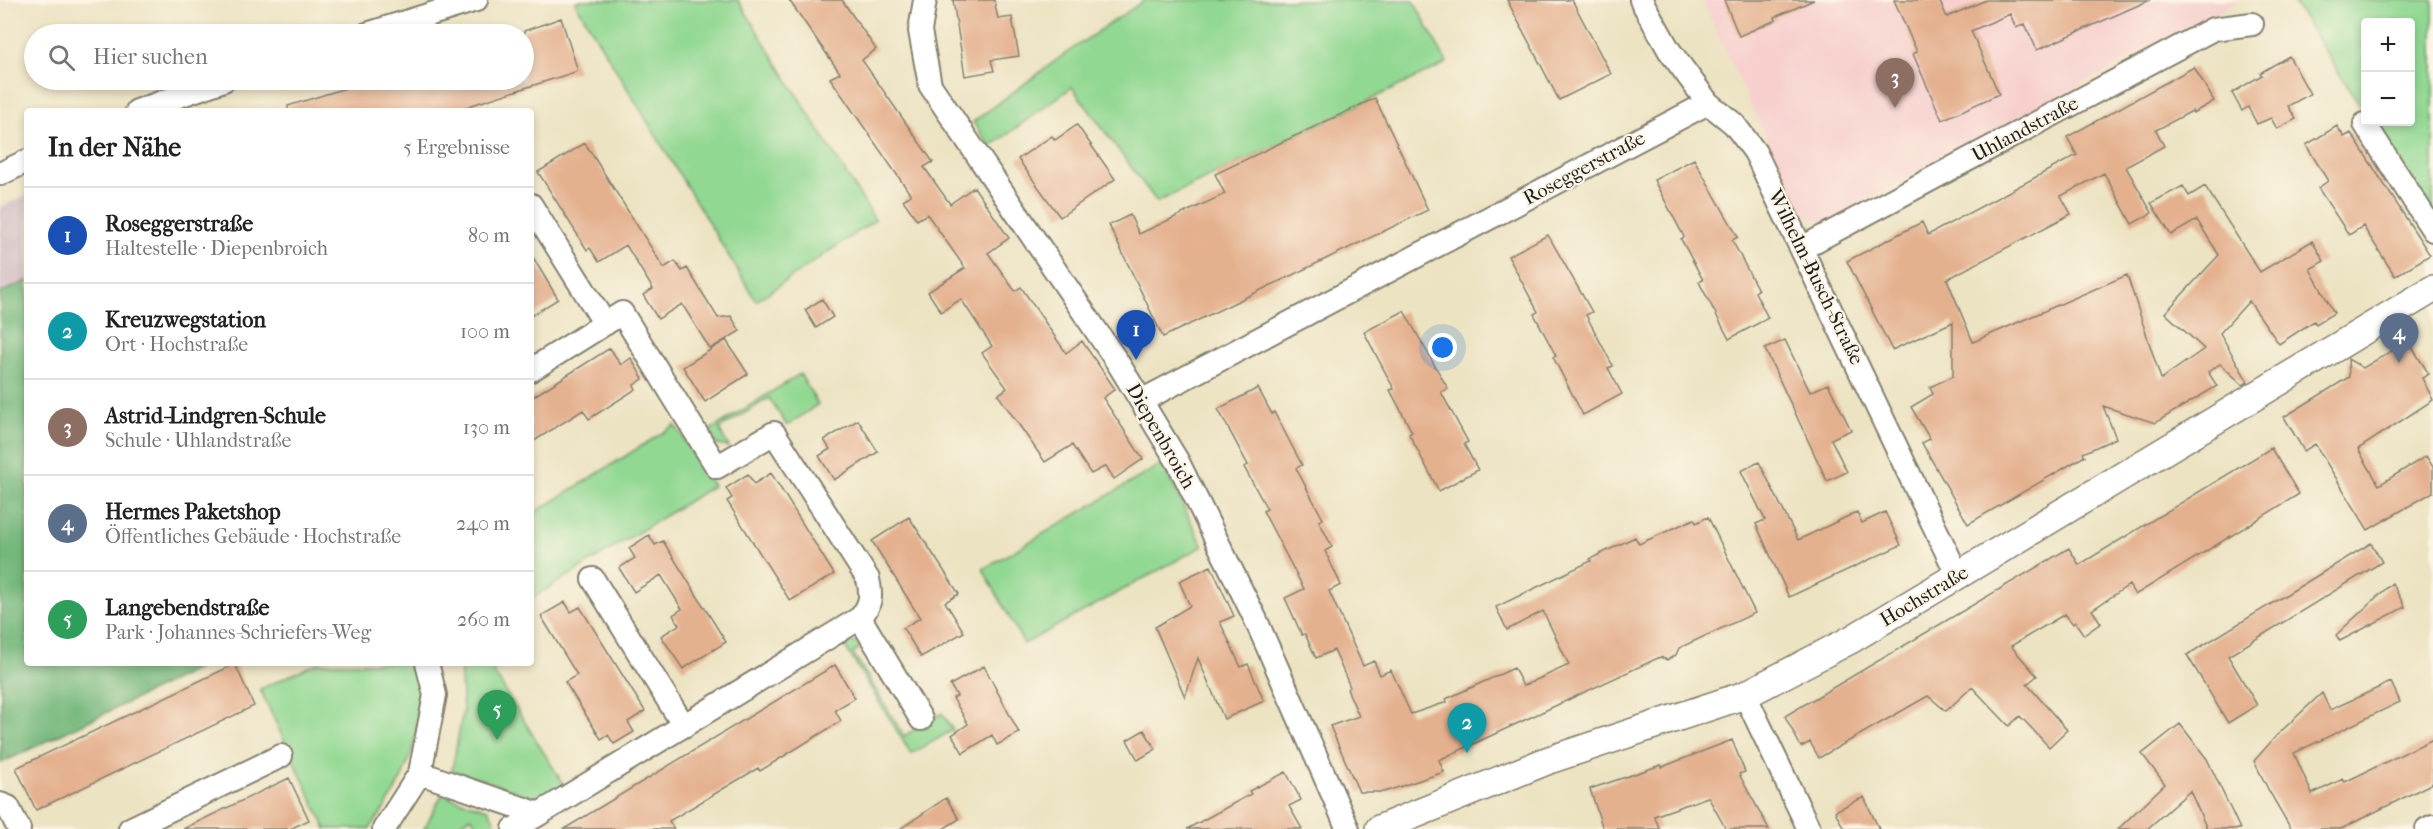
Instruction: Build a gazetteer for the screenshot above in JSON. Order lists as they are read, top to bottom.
{
  "streets": {
    "street": [
      "Uhlandstraße",
      "Roseggerstraße",
      "Wilhelm-Busch-Straße",
      "Diepenbroich",
      "Hochstraße"
    ]
  },
  "crossings": [
    ["Uhlandstraße", "Wilhelm-Busch-Straße"],
    ["Roseggerstraße", "Wilhelm-Busch-Straße"],
    ["Roseggerstraße", "Diepenbroich"],
    ["Wilhelm-Busch-Straße", "Hochstraße"]
  ],
  "page": {
    "map_buttons": ["+", "−"],
    "search": "Hier suchen",
    "pins": [
      "3",
      "1",
      "4",
      "5",
      "2"
    ],
    "heading": ["In der Nähe", "5 Ergebnisse"],
    "list": [
      {
        "mark": "1",
        "name": "Roseggerstraße",
        "note": "Haltestelle · Diepenbroich",
        "value": "80 m"
      },
      {
        "mark": "2",
        "name": "Kreuzwegstation",
        "note": "Ort · Hochstraße",
        "value": "100 m"
      },
      {
        "mark": "3",
        "name": "Astrid-Lindgren-Schule",
        "note": "Schule · Uhlandstraße",
        "value": "130 m"
      },
      {
        "mark": "4",
        "name": "Hermes Paketshop",
        "note": "Öffentliches Gebäude · Hochstraße",
        "value": "240 m"
      },
      {
        "mark": "5",
        "name": "Langebendstraße",
        "note": "Park · Johannes-Schriefers-Weg",
        "value": "260 m"
      }
    ]
  }
}
